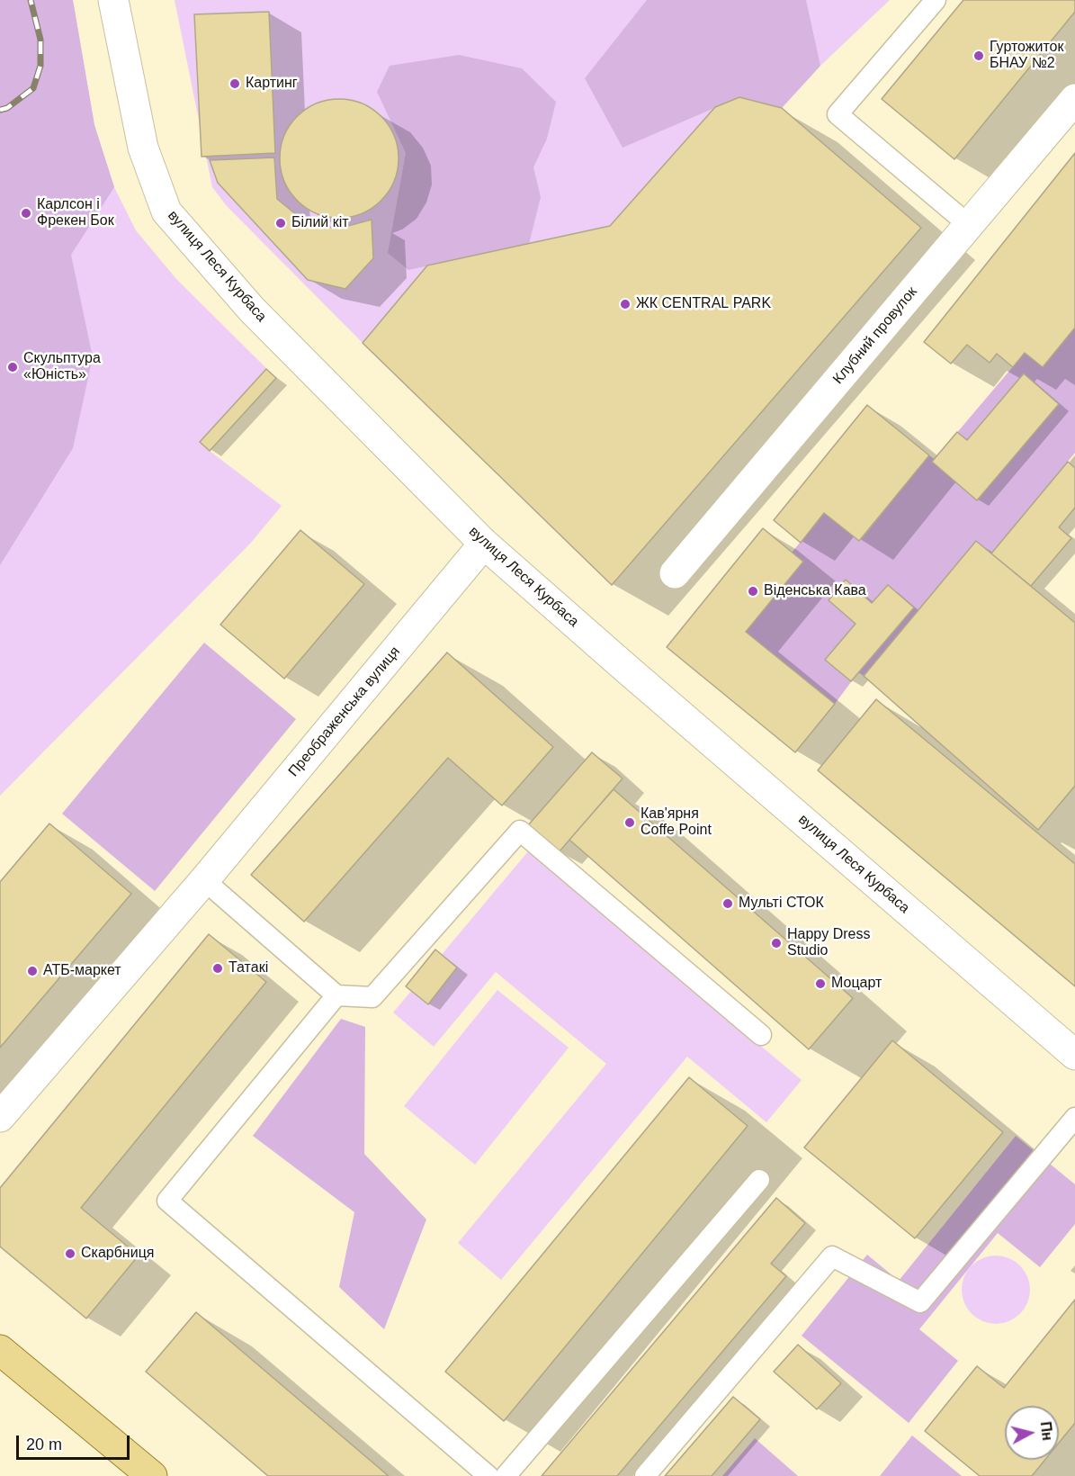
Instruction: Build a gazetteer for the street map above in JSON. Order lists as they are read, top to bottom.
{
  "streets": {
    "street": ["вулиця Леся Курбаса", "Клубний провулок", "Преображенська вулиця"]
  },
  "crossings": [
    ["вулиця Леся Курбаса", "Преображенська вулиця"]
  ],
  "places": [
    "Гуртожиток БНАУ №2",
    "Картинг",
    "Карлсон і Фрекен Бок",
    "Білий кіт",
    "ЖК CENTRAL PARK",
    "Скульптура «Юність»",
    "Віденська Кава",
    "Кав'ярня Coffe Point",
    "Мульті СТОК",
    "Happy Dress Studio",
    "Татакі",
    "АТБ-маркет",
    "Моцарт",
    "Скарбниця"
  ],
  "scale_bar": "20 m",
  "north": "right"
}
